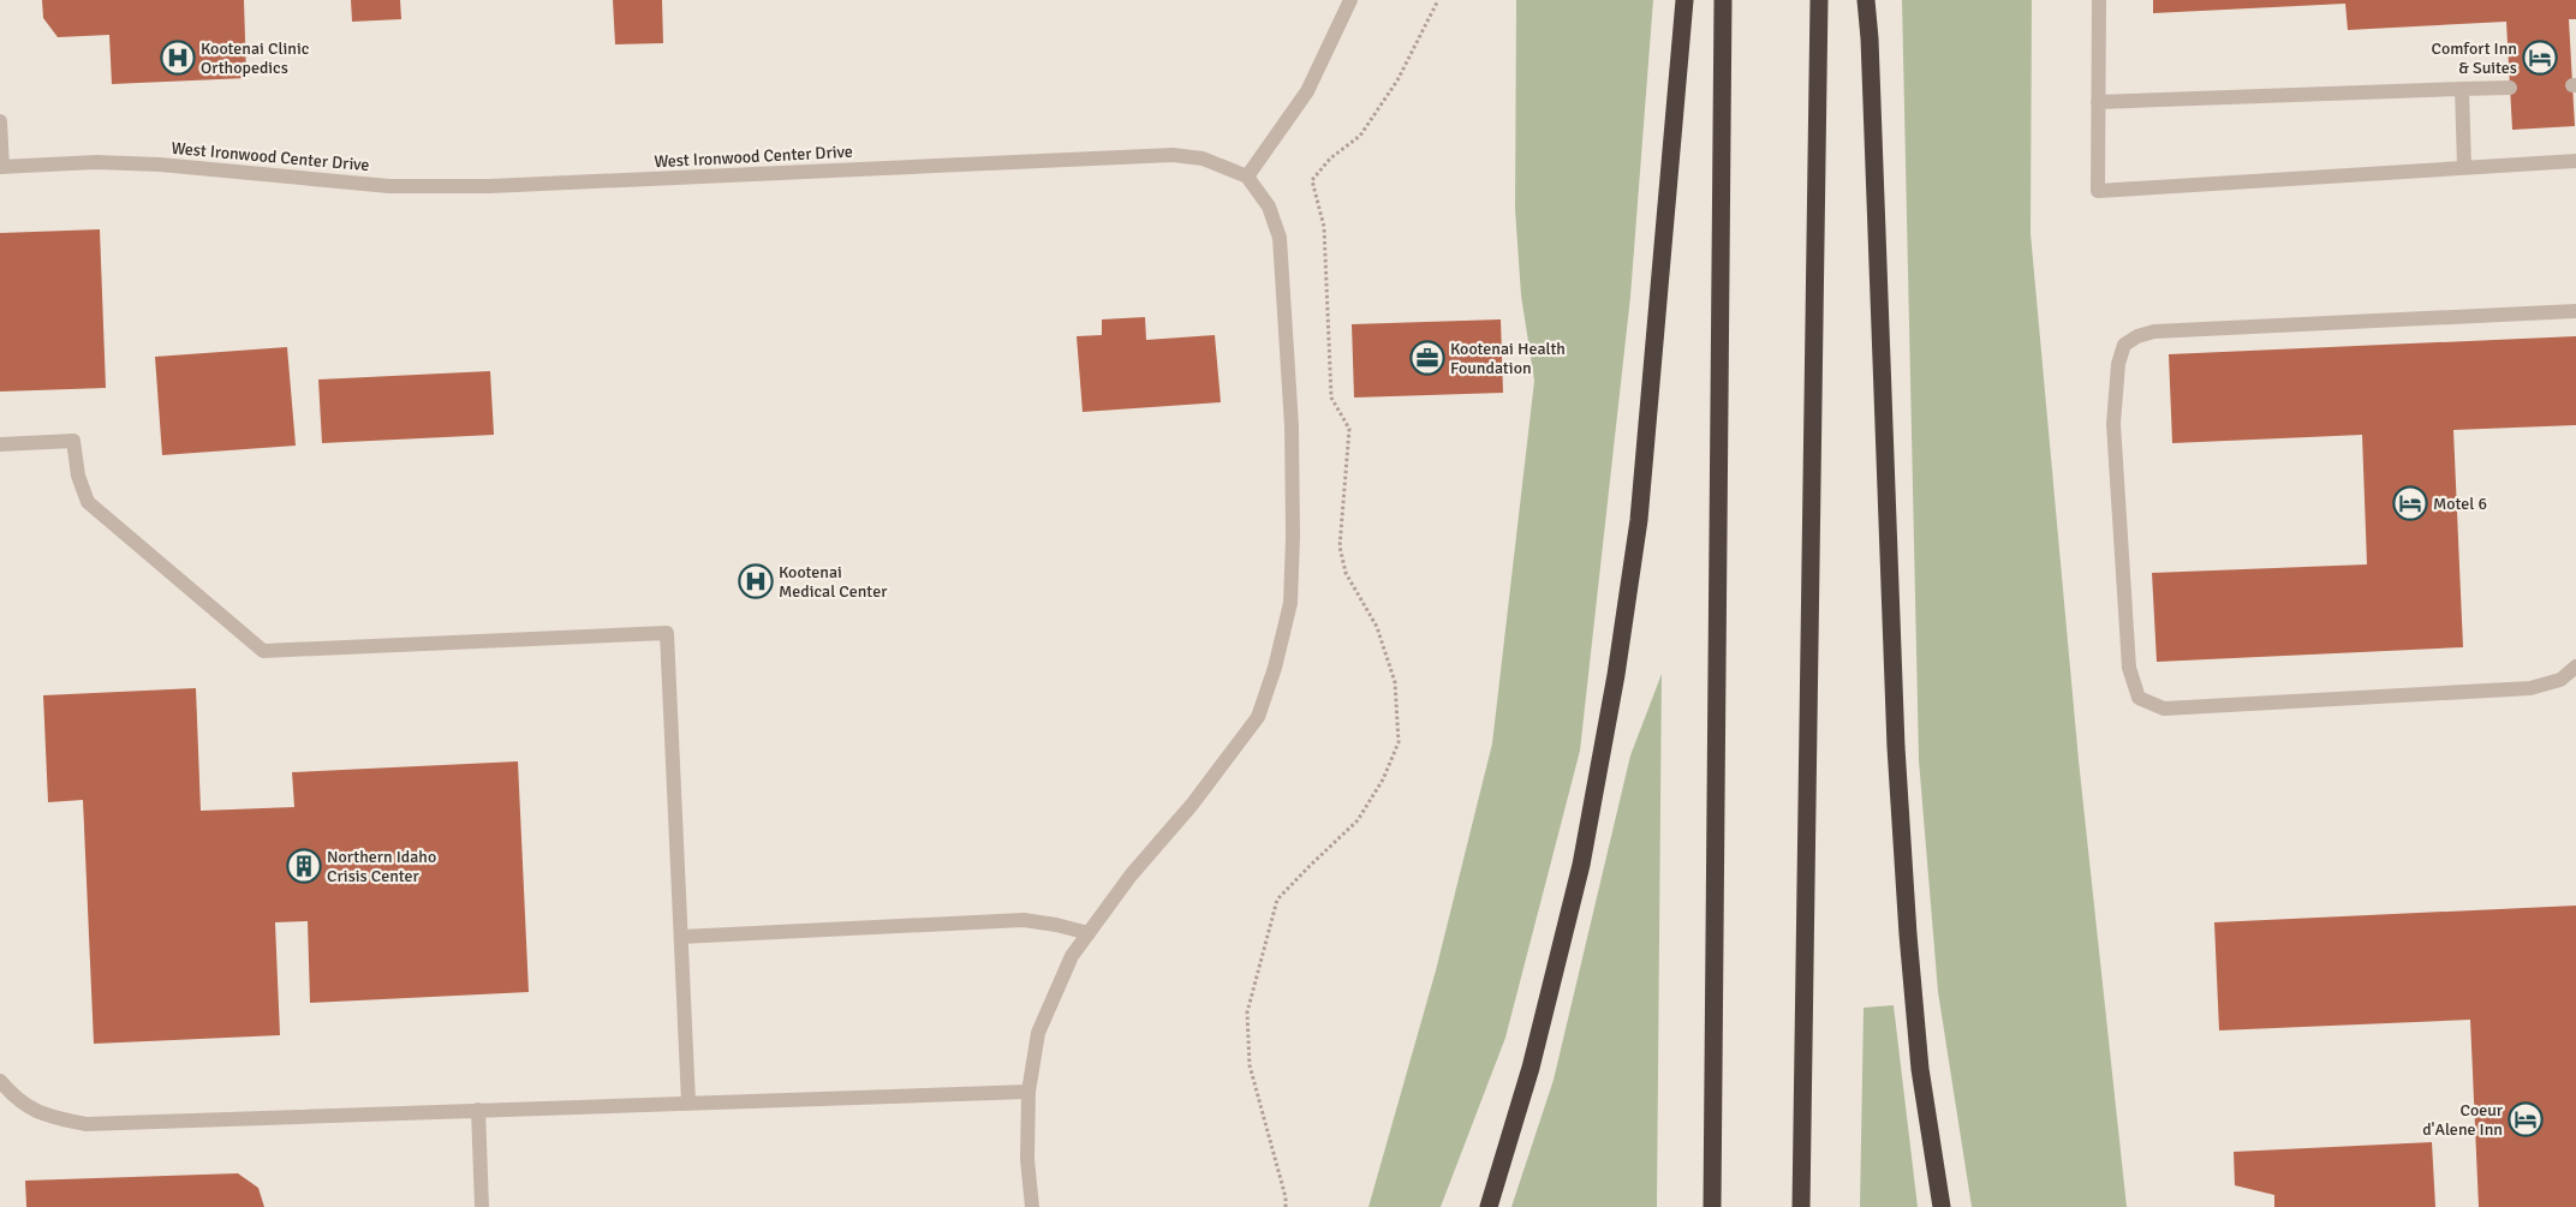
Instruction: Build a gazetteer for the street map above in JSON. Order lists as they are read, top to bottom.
{
  "streets": {
    "street": ["West Ironwood Center Drive"]
  },
  "places": {
    "hospital": ["Kootenai Clinic Orthopedics", "Kootenai Medical Center"],
    "hotel": ["Comfort Inn & Suites", "Motel 6", "Coeur d'Alene Inn"],
    "office": ["Kootenai Health Foundation"],
    "building": ["Northern Idaho Crisis Center"]
  }
}
